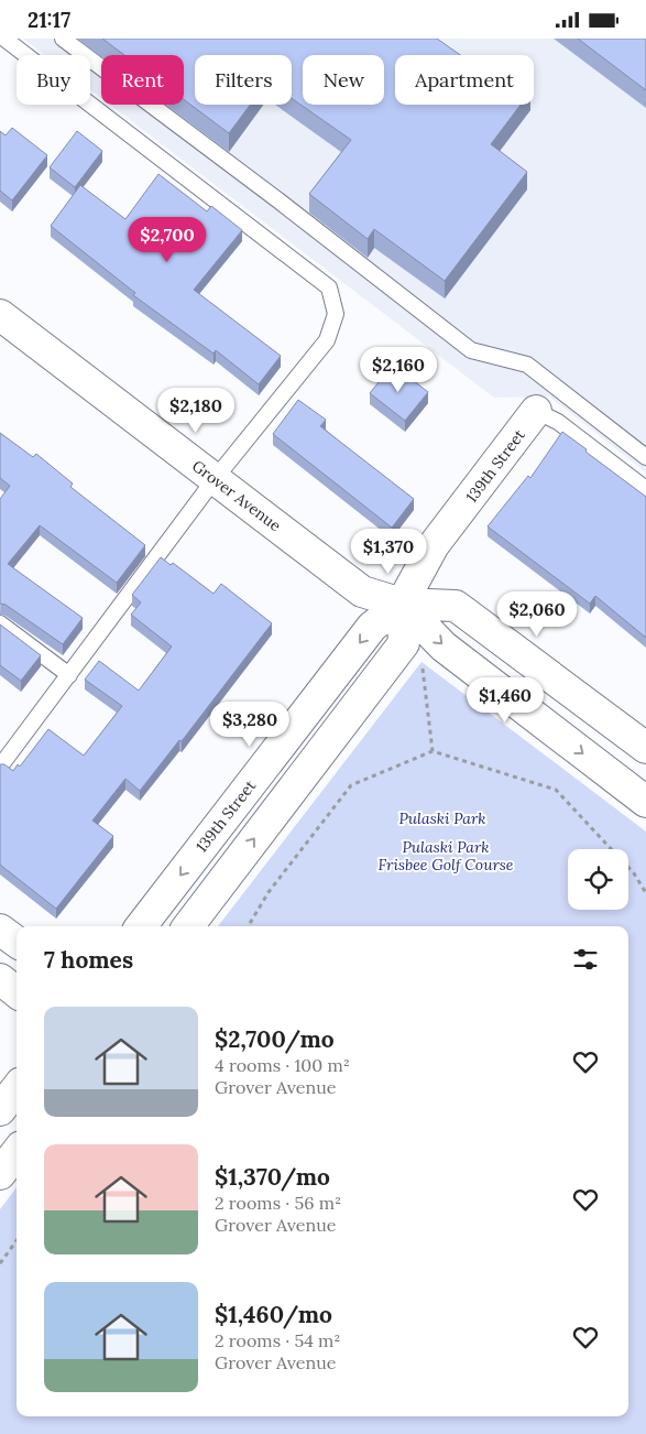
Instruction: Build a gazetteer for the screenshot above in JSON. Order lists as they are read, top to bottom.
{
  "streets": {
    "street": ["139th Street", "Grover Avenue"]
  },
  "crossings": [
    ["139th Street", "Grover Avenue"]
  ],
  "parks": ["Pulaski Park", "Pulaski Park Frisbee Golf Course"],
  "page": {
    "status": "21:17",
    "chip": [
      "Buy",
      "Rent",
      "Filters",
      "New",
      "Apartment"
    ],
    "price": [
      "$2,700",
      "$2,160",
      "$2,180",
      "$1,370",
      "$2,060",
      "$1,460",
      "$3,280"
    ],
    "heading": "7 homes",
    "list": [
      {
        "name": "$2,700/mo",
        "note": "4 rooms · 100 m² · Grover Avenue"
      },
      {
        "name": "$1,370/mo",
        "note": "2 rooms · 56 m² · Grover Avenue"
      },
      {
        "name": "$1,460/mo",
        "note": "2 rooms · 54 m² · Grover Avenue"
      }
    ]
  }
}
